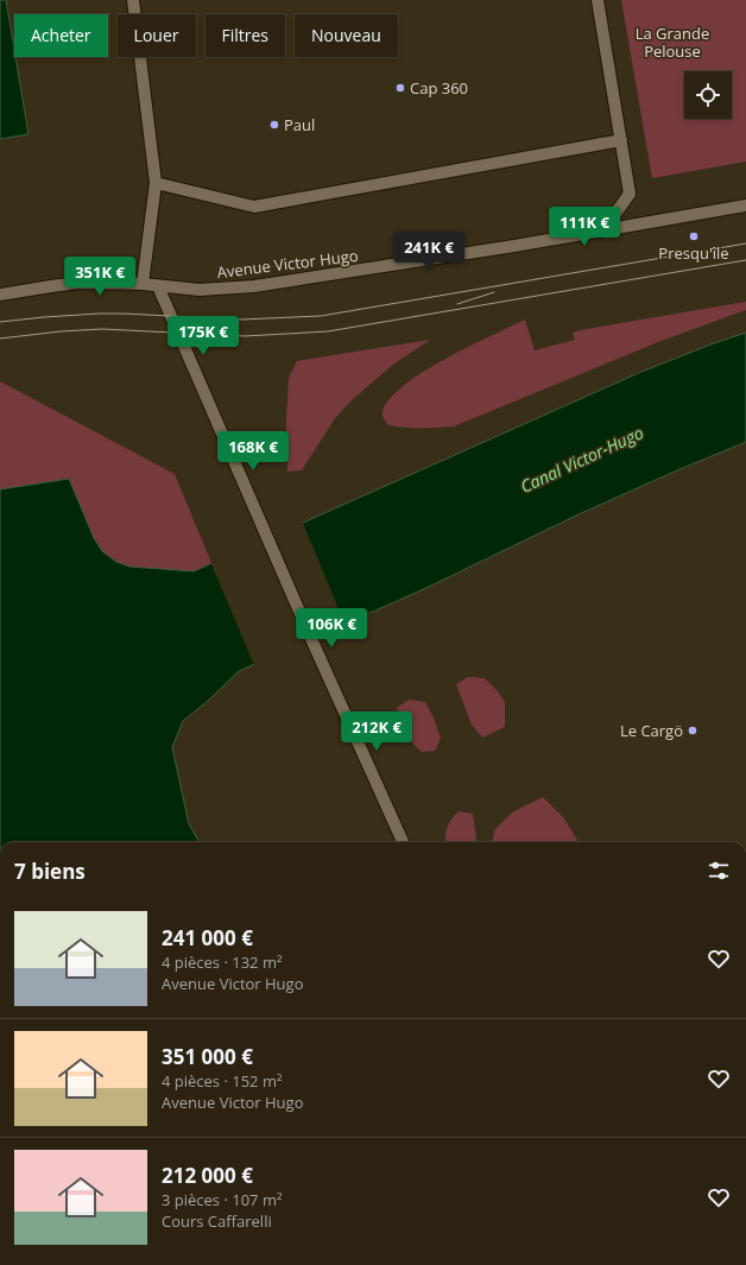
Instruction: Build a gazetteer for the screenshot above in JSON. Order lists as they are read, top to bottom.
{
  "streets": {
    "street": ["Avenue Victor Hugo"]
  },
  "water": ["Canal Victor-Hugo"],
  "parks": ["La Grande Pelouse"],
  "places": [
    "Cap 360",
    "Paul",
    "Presqu'île",
    "Le Cargö"
  ],
  "page": {
    "chip": [
      "Acheter",
      "Louer",
      "Filtres",
      "Nouveau"
    ],
    "price": [
      "111K €",
      "241K €",
      "351K €",
      "175K €",
      "168K €",
      "106K €",
      "212K €"
    ],
    "heading": "7 biens",
    "list": [
      {
        "name": "241 000 €",
        "note": "4 pièces · 132 m² · Avenue Victor Hugo"
      },
      {
        "name": "351 000 €",
        "note": "4 pièces · 152 m² · Avenue Victor Hugo"
      },
      {
        "name": "212 000 €",
        "note": "3 pièces · 107 m² · Cours Caffarelli"
      }
    ]
  }
}
